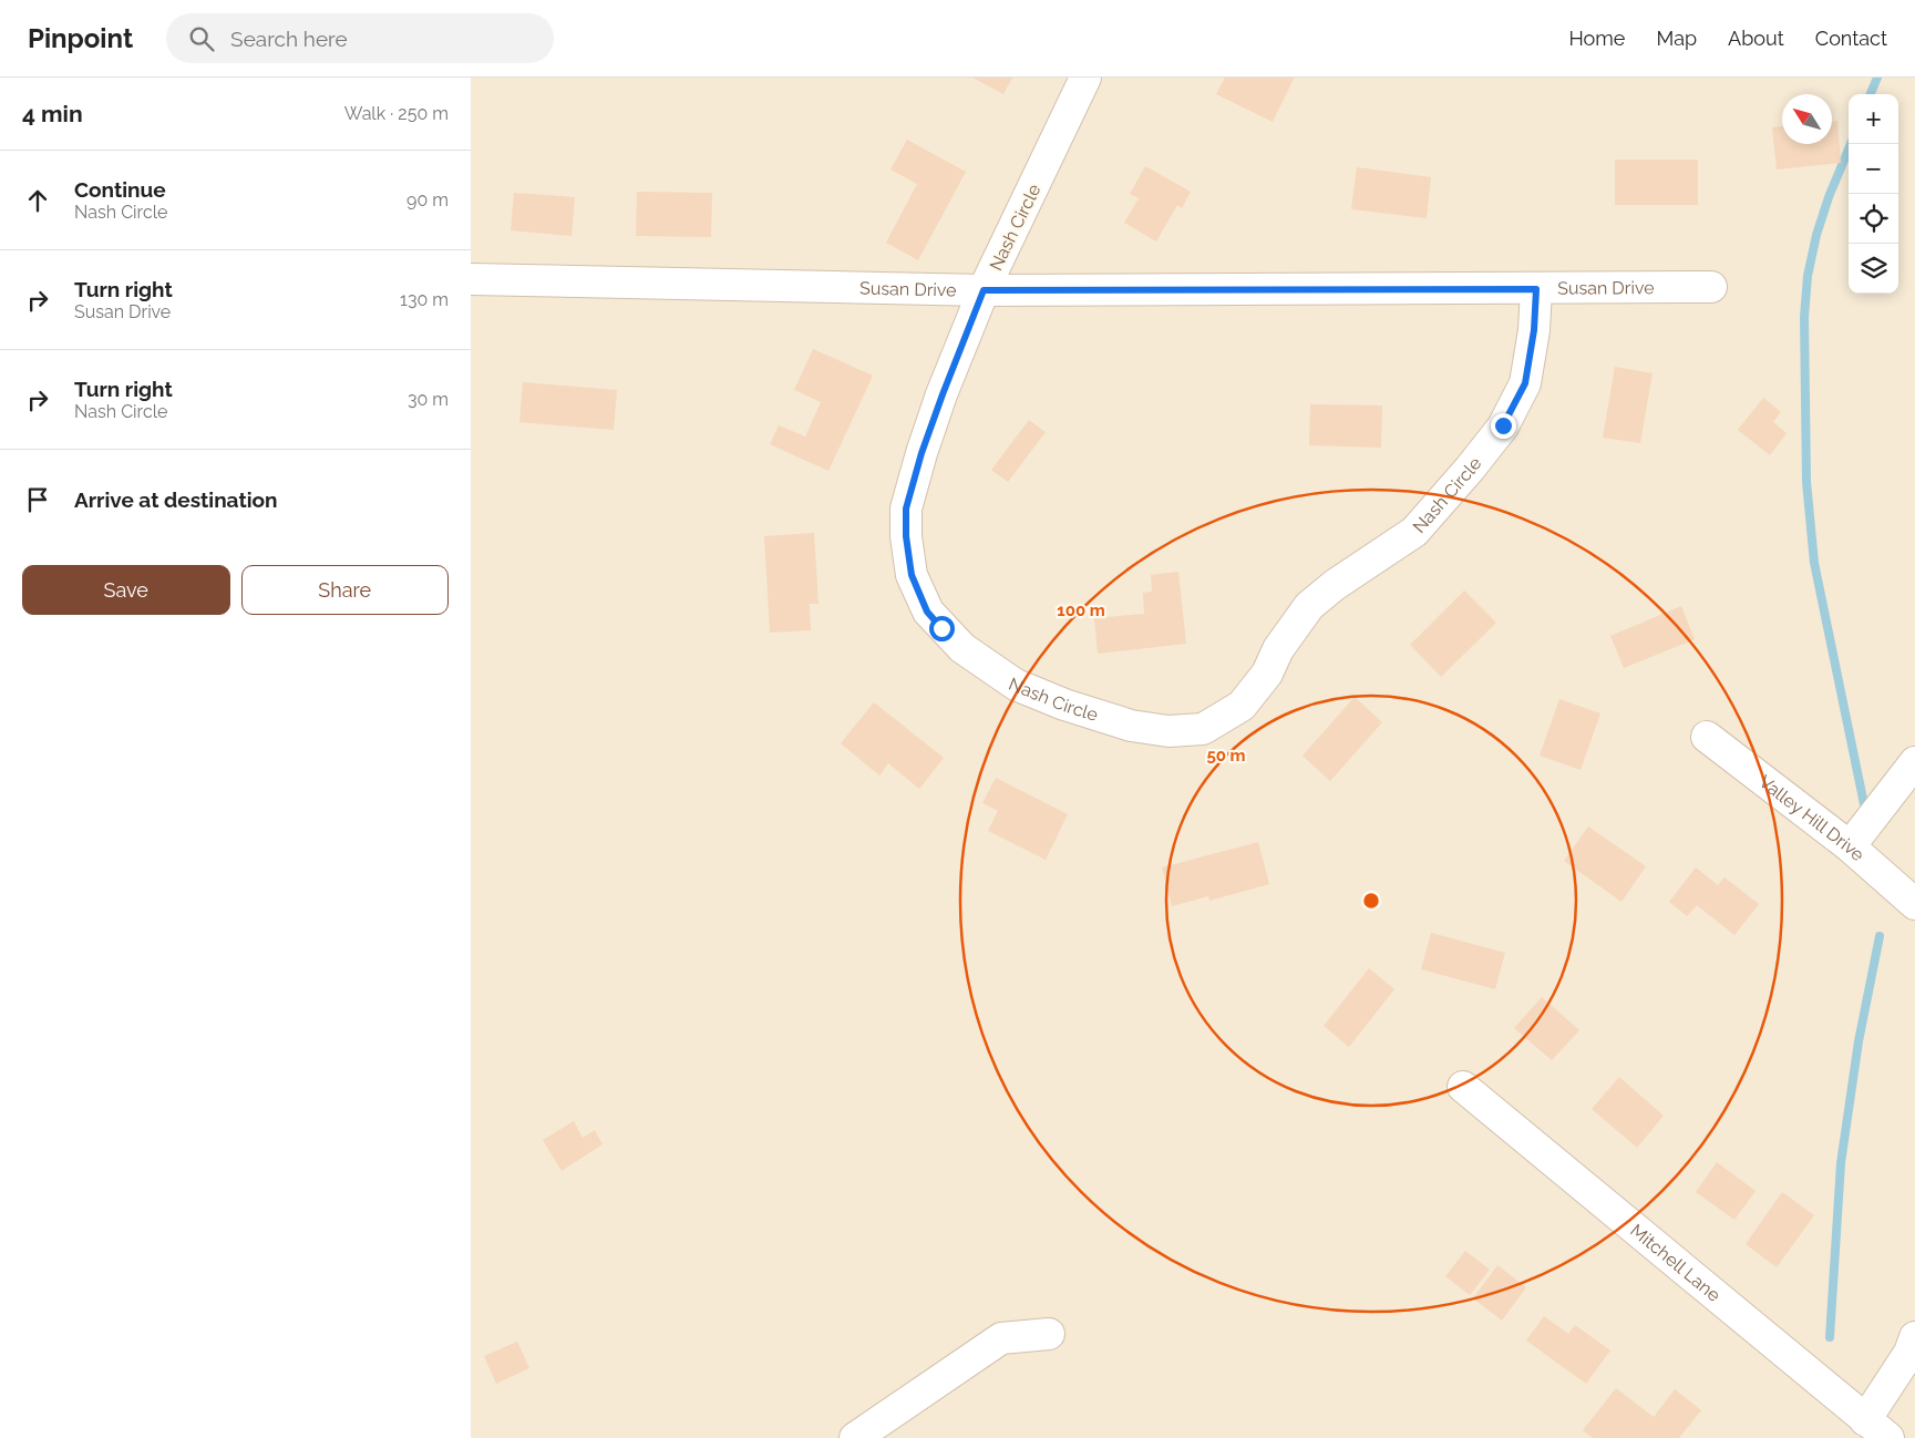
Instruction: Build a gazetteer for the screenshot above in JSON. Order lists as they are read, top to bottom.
{
  "streets": {
    "street": [
      "Nash Circle",
      "Susan Drive",
      "Valley Hill Drive",
      "Mitchell Lane"
    ]
  },
  "crossings": [
    ["Nash Circle", "Susan Drive"]
  ],
  "north": "top left",
  "page": {
    "header": "Pinpoint",
    "search": "Search here",
    "nav": [
      "Home",
      "Map",
      "About",
      "Contact"
    ],
    "heading": ["4 min", "Walk · 250 m"],
    "map_buttons": ["+", "−"],
    "list": [
      ["Continue", "Nash Circle", "90 m"],
      ["Turn right", "Susan Drive", "130 m"],
      ["Turn right", "Nash Circle", "30 m"],
      "Arrive at destination"
    ],
    "buttons": ["Save", "Share"]
  },
  "rings": ["100 m", "50 m"]
}
